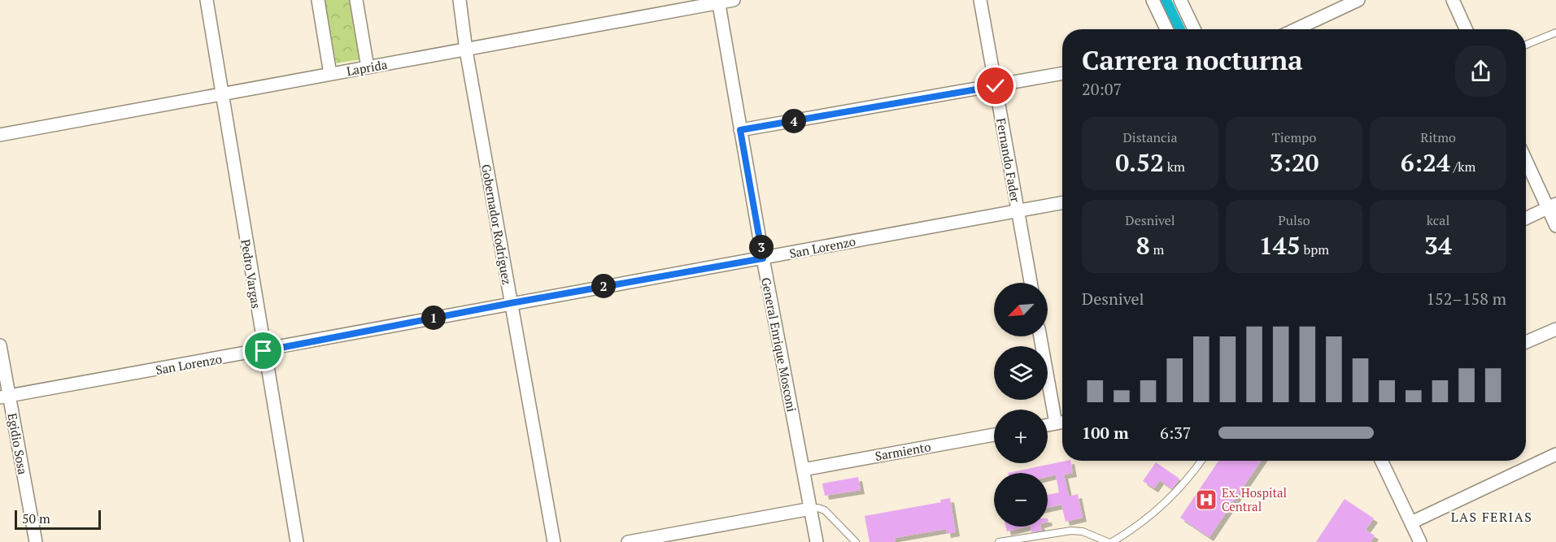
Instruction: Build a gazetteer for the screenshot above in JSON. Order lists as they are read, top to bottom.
{
  "streets": {
    "street": [
      "Laprida",
      "Fernando Fader",
      "Gobernador Rodríguez",
      "San Lorenzo",
      "Pedro Vargas",
      "General Enrique Mosconi",
      "Egidio Sosa",
      "Sarmiento"
    ]
  },
  "crossings": [
    ["Laprida", "Gobernador Rodríguez"],
    ["Laprida", "Pedro Vargas"],
    ["Laprida", "General Enrique Mosconi"],
    ["Fernando Fader", "San Lorenzo"],
    ["Gobernador Rodríguez", "San Lorenzo"],
    ["San Lorenzo", "Pedro Vargas"],
    ["San Lorenzo", "General Enrique Mosconi"],
    ["San Lorenzo", "Egidio Sosa"],
    ["General Enrique Mosconi", "Sarmiento"]
  ],
  "districts": ["LAS FERIAS"],
  "places": {
    "hospital": ["Ex. Hospital Central"]
  },
  "scale_bar": "50 m",
  "north": "bottom left",
  "page": {
    "heading": ["Carrera nocturna", "20:07"],
    "pins": [
      "4",
      "3",
      "2",
      "1"
    ],
    "stats": [
      ["Distancia", "0.52 km"],
      ["Tiempo", "3:20"],
      ["Ritmo", "6:24 /km"],
      ["Desnivel", "8 m"],
      ["Pulso", "145 bpm"],
      ["kcal", "34"]
    ],
    "chart": ["Desnivel", "152–158 m"],
    "map_buttons": ["+", "−"],
    "list": [
      {
        "name": "100 m",
        "note": "6:37"
      }
    ],
    "scale": "50 m"
  }
}
